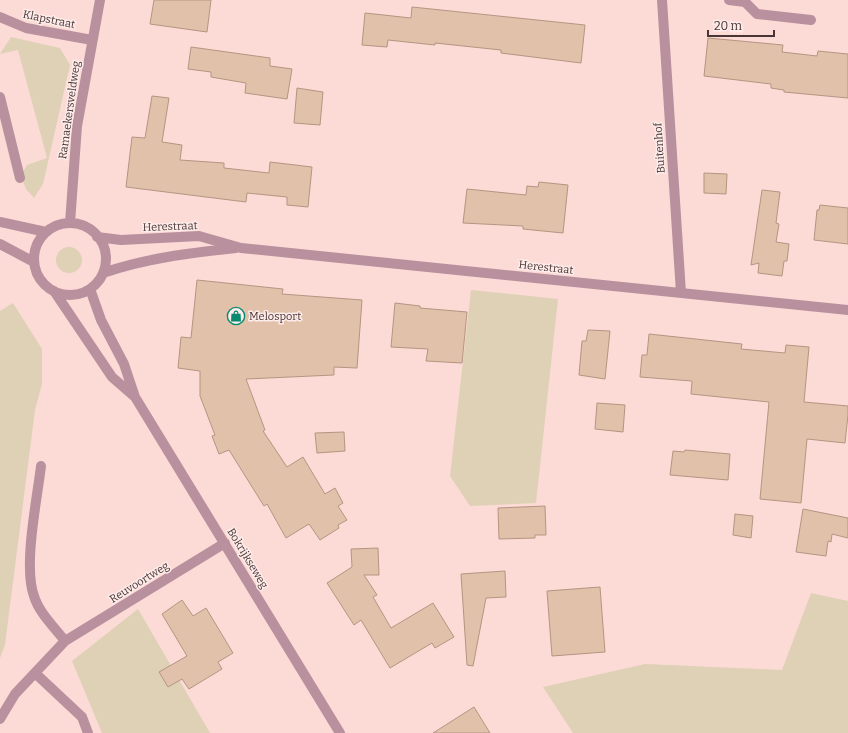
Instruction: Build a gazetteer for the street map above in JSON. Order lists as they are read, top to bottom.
{
  "streets": {
    "street": [
      "Klapstraat",
      "Ramaekersveldweg",
      "Buitenhof",
      "Herestraat",
      "Bokrijkseweg",
      "Reuvoortweg"
    ]
  },
  "crossings": [
    ["Klapstraat", "Ramaekersveldweg"],
    ["Ramaekersveldweg", "Herestraat"],
    ["Ramaekersveldweg", "Bokrijkseweg"],
    ["Buitenhof", "Herestraat"],
    ["Herestraat", "Bokrijkseweg"],
    ["Bokrijkseweg", "Reuvoortweg"]
  ],
  "places": {
    "shop": ["Melosport"]
  },
  "scale_bar": "20 m"
}
